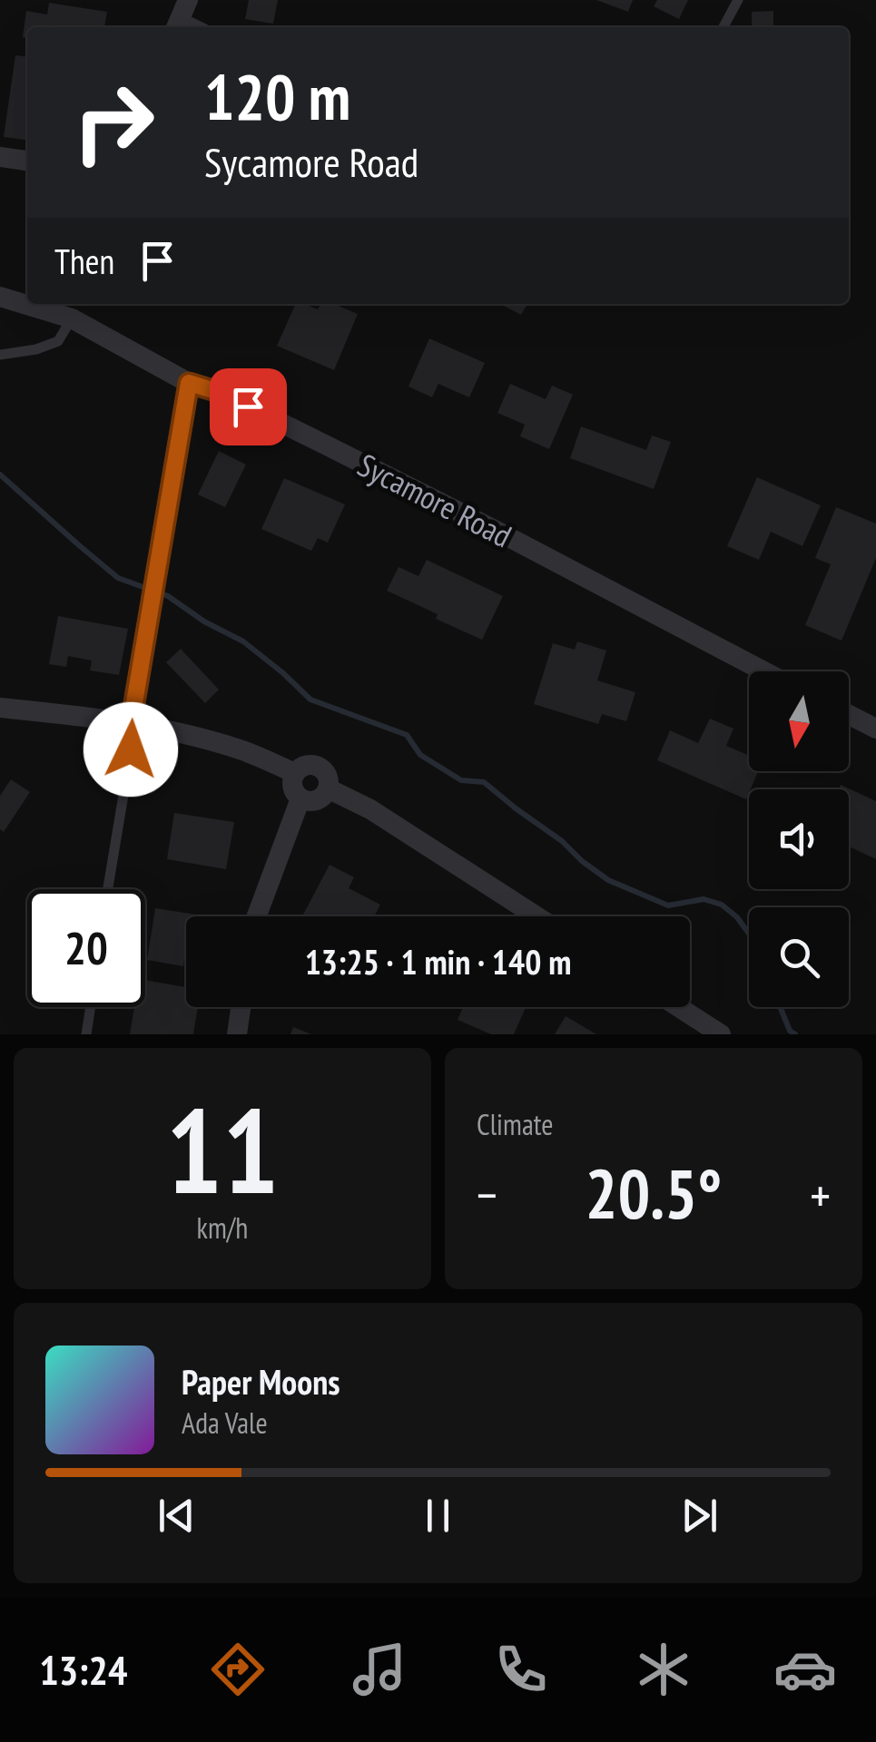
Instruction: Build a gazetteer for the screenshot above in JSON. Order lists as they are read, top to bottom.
{
  "streets": {
    "street": ["Sycamore Road"]
  },
  "north": "bottom",
  "page": {
    "turn": ["120 m", "Sycamore Road"],
    "then": "Then",
    "limit": "20",
    "trip": "13:25 · 1 min · 140 m",
    "tile": [
      ["11", "km/h"],
      "Climate"
    ],
    "heat": ["−", "20.5°", "+"],
    "song": ["Paper Moons", "Ada Vale"],
    "tabs": "13:24"
  }
}
